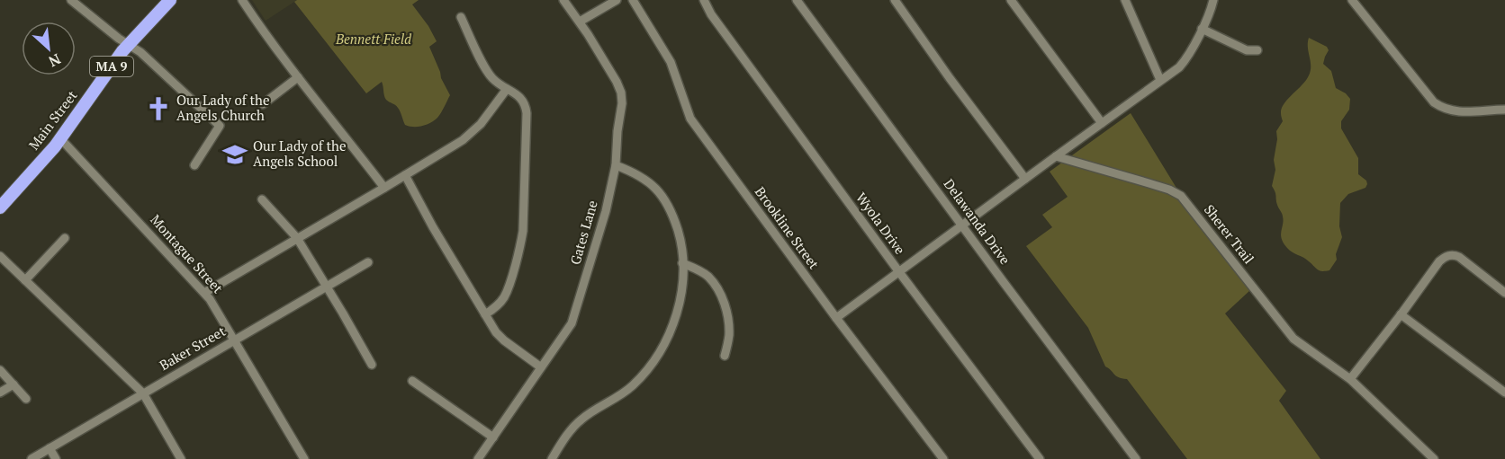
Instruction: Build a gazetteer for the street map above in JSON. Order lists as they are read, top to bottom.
{
  "streets": {
    "highway": ["MA 9", "Main Street"],
    "street": [
      "Delawanda Drive",
      "Wyola Drive",
      "Brookline Street",
      "Gates Lane",
      "Sherer Trail",
      "Montague Street",
      "Baker Street"
    ]
  },
  "crossings": [
    ["Main Street", "Montague Street"],
    ["Montague Street", "Baker Street"]
  ],
  "parks": ["Bennett Field"],
  "places": {
    "church": ["Our Lady of the Angels Church"],
    "school or university": ["Our Lady of the Angels School"]
  },
  "north": "bottom right"
}
